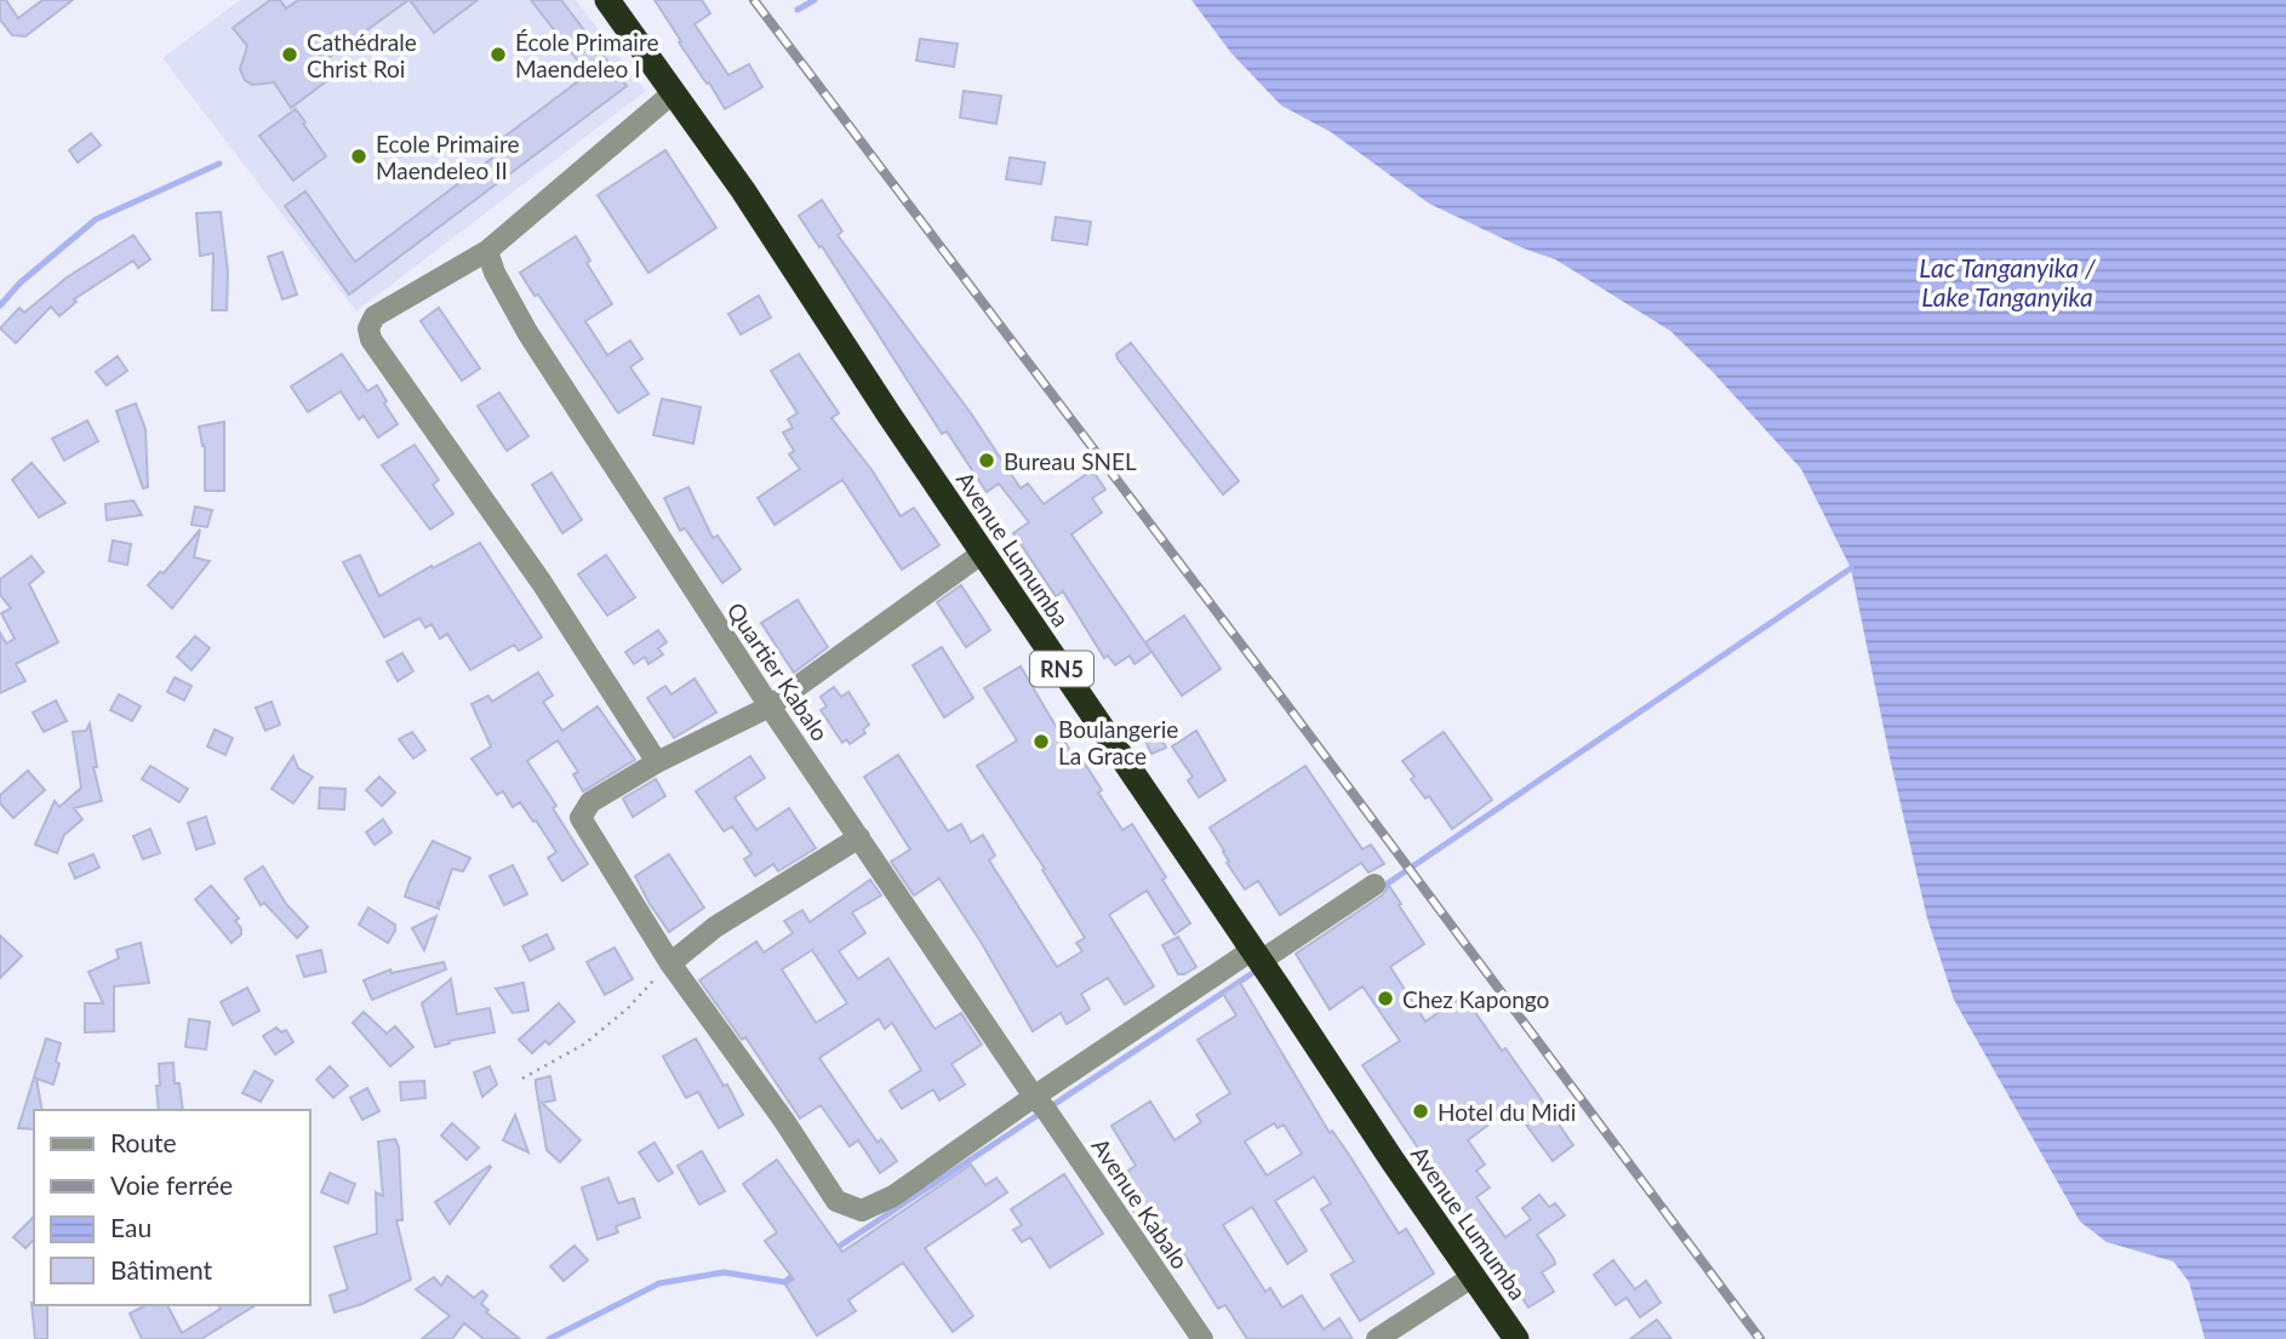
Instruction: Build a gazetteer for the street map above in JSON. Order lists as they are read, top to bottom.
{
  "streets": {
    "highway": ["Avenue Lumumba", "RN5"],
    "street": ["Quartier Kabalo", "Avenue Kabalo"]
  },
  "crossings": [
    ["Quartier Kabalo", "Avenue Kabalo"]
  ],
  "water": ["Lac Tanganyika / Lake Tanganyika"],
  "places": [
    "Cathédrale Christ Roi",
    "École Primaire Maendeleo I",
    "Ecole Primaire Maendeleo II",
    "Bureau SNEL",
    "Boulangerie La Grace",
    "Chez Kapongo",
    "Hotel du Midi"
  ],
  "legend": [
    "Route",
    "Voie ferrée",
    "Eau",
    "Bâtiment"
  ]
}
